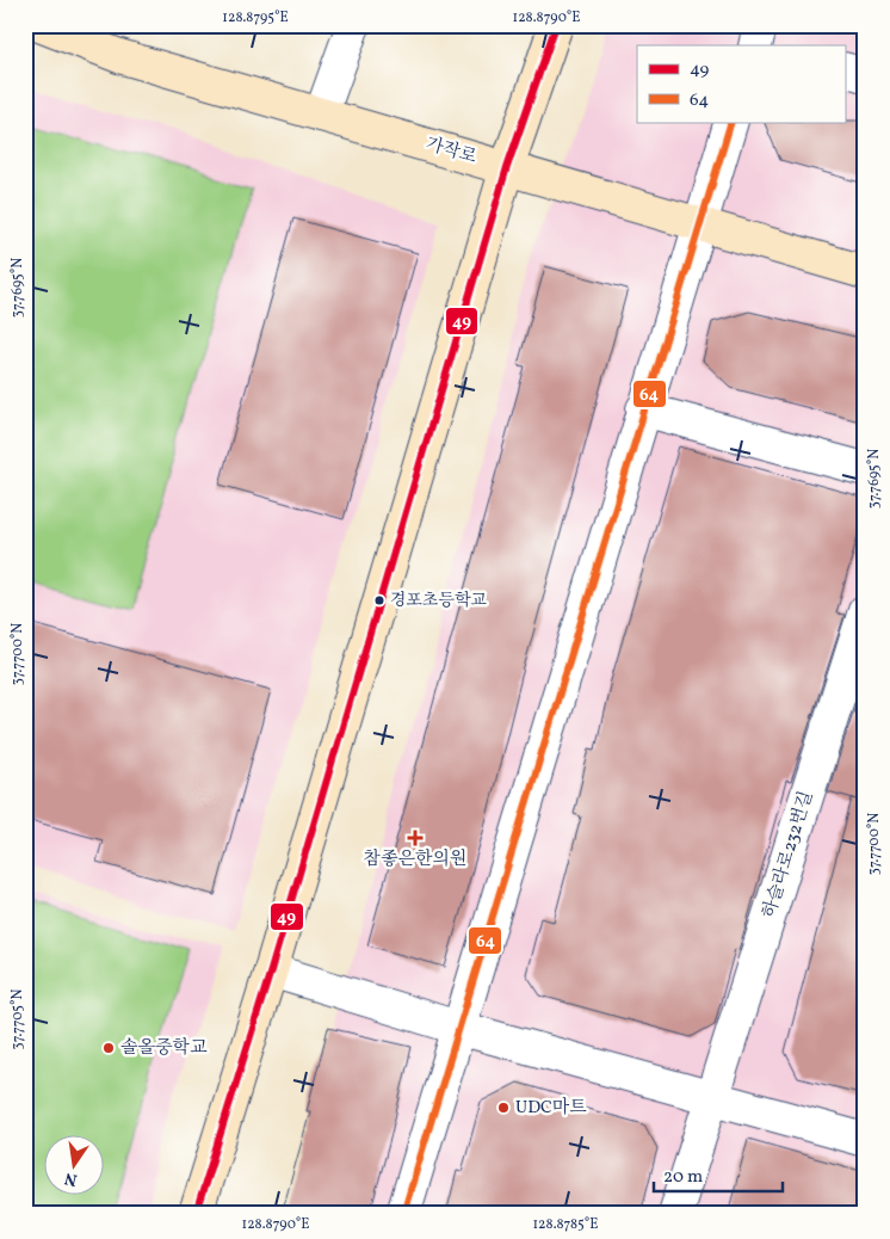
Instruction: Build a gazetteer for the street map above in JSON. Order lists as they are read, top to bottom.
{
  "streets": {
    "street": ["가작로", "하슬라로232번길"]
  },
  "places": {
    "other": ["경포초등학교", "솔올중학교", "UDC마트"],
    "health": ["참좋은한의원"]
  },
  "lines": ["transit line 49", "transit line 64"],
  "legend": ["49", "64"],
  "scale_bar": "20 m",
  "north": "bottom",
  "coordinates": [
    "128.8795°E",
    "128.8790°E",
    "37.7695°N",
    "37.7700°N",
    "37.7705°N",
    "128.8785°E"
  ]
}
